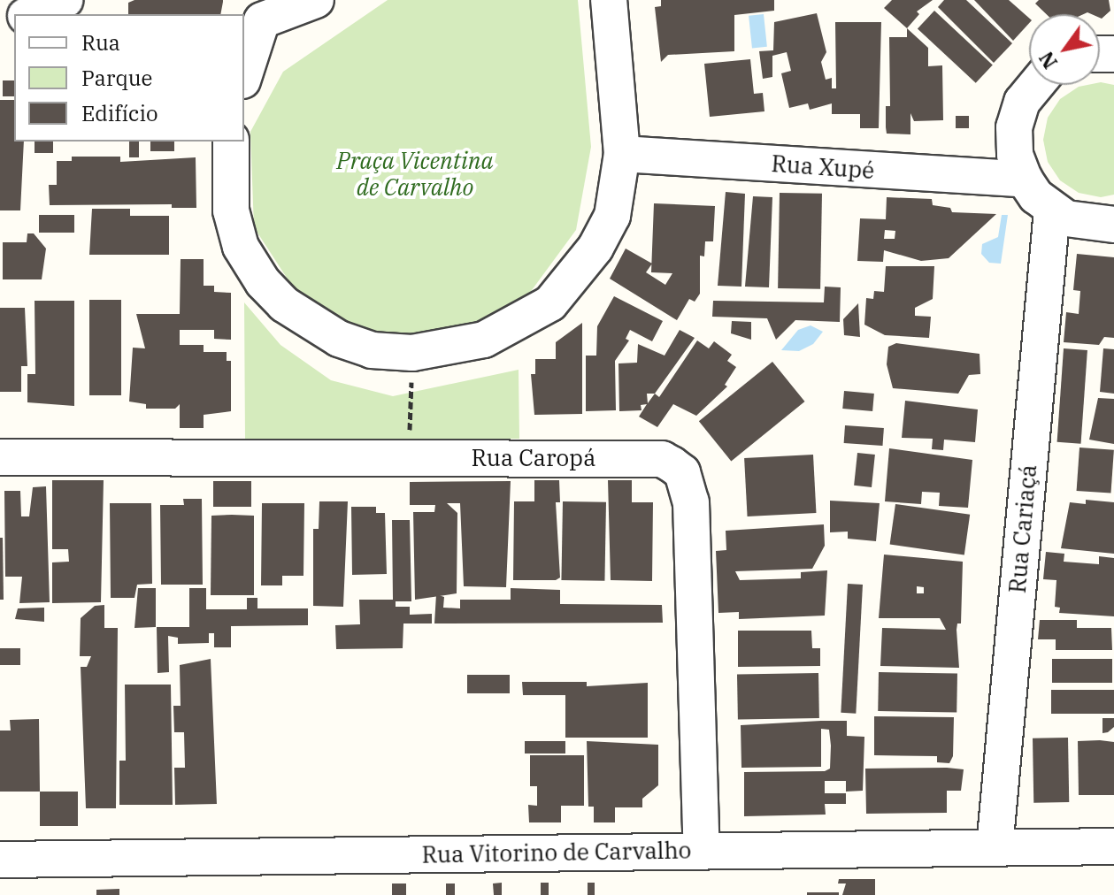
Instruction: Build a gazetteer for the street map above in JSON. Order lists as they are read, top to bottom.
{
  "streets": {
    "street": [
      "Rua Xupé",
      "Rua Caropá",
      "Rua Cariaçá",
      "Rua Vitorino de Carvalho"
    ]
  },
  "crossings": [
    ["Rua Caropá", "Rua Vitorino de Carvalho"],
    ["Rua Cariaçá", "Rua Vitorino de Carvalho"]
  ],
  "parks": ["Praça Vicentina de Carvalho"],
  "legend": ["Rua", "Parque", "Edifício"],
  "north": "bottom left"
}
